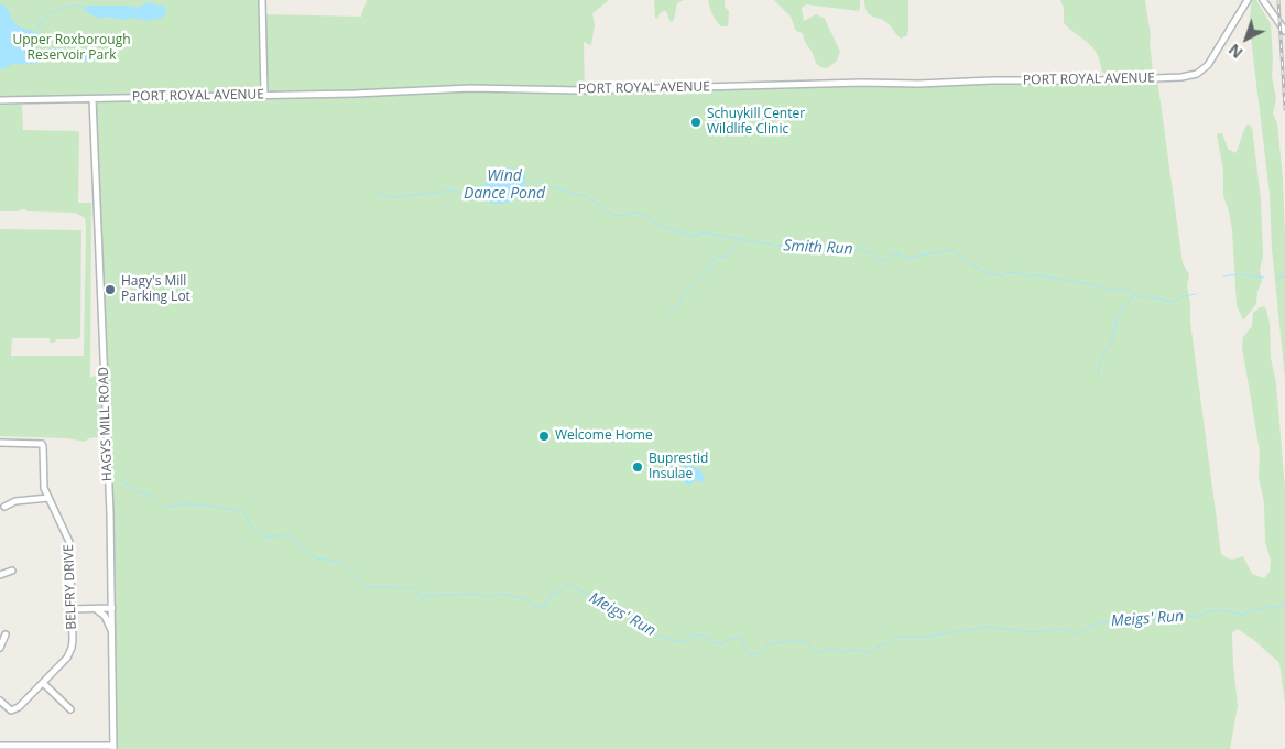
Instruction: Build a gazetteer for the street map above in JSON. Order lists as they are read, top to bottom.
{
  "streets": {
    "street": ["PORT ROYAL AVENUE", "HAGYS MILL ROAD", "BELFRY DRIVE"]
  },
  "crossings": [
    ["PORT ROYAL AVENUE", "HAGYS MILL ROAD"]
  ],
  "water": ["Wind Dance Pond", "Smith Run", "Meigs' Run"],
  "parks": ["Upper Roxborough Reservoir Park"],
  "places": [
    "Schuykill Center Wildlife Clinic",
    "Hagy's Mill Parking Lot",
    "Welcome Home",
    "Buprestid Insulae"
  ],
  "north": "bottom left"
}
